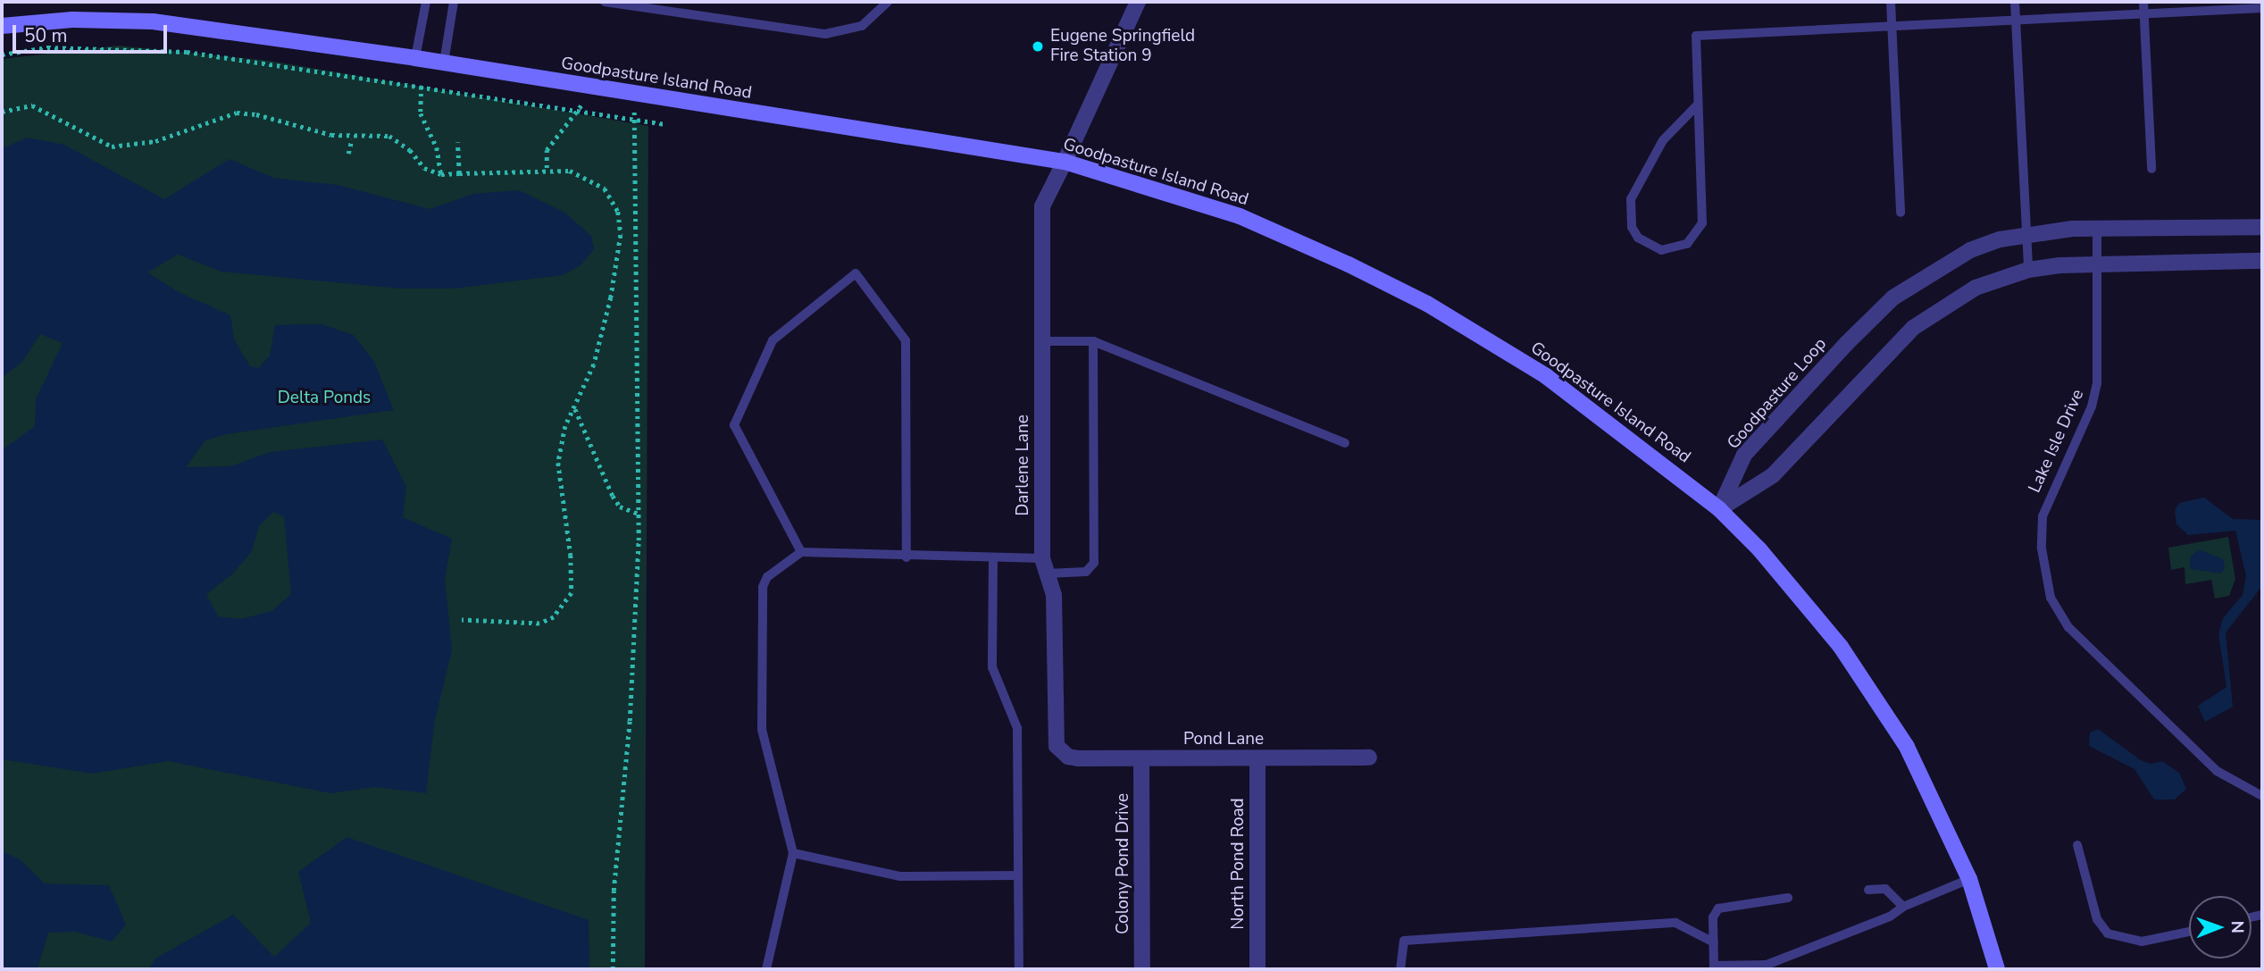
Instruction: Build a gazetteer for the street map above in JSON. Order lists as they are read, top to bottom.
{
  "streets": {
    "main road": ["Goodpasture Island Road"],
    "street": [
      "Goodpasture Loop",
      "Darlene Lane",
      "Pond Lane",
      "Colony Pond Drive",
      "North Pond Road"
    ],
    "lane": ["Lake Isle Drive"]
  },
  "crossings": [
    ["Goodpasture Island Road", "Goodpasture Loop"],
    ["Goodpasture Island Road", "Darlene Lane"],
    ["Goodpasture Loop", "Lake Isle Drive"],
    ["Darlene Lane", "Pond Lane"],
    ["Pond Lane", "Colony Pond Drive"],
    ["Pond Lane", "North Pond Road"]
  ],
  "parks": ["Delta Ponds"],
  "places": ["Eugene Springfield Fire Station 9"],
  "scale_bar": "50 m",
  "north": "right"
}
